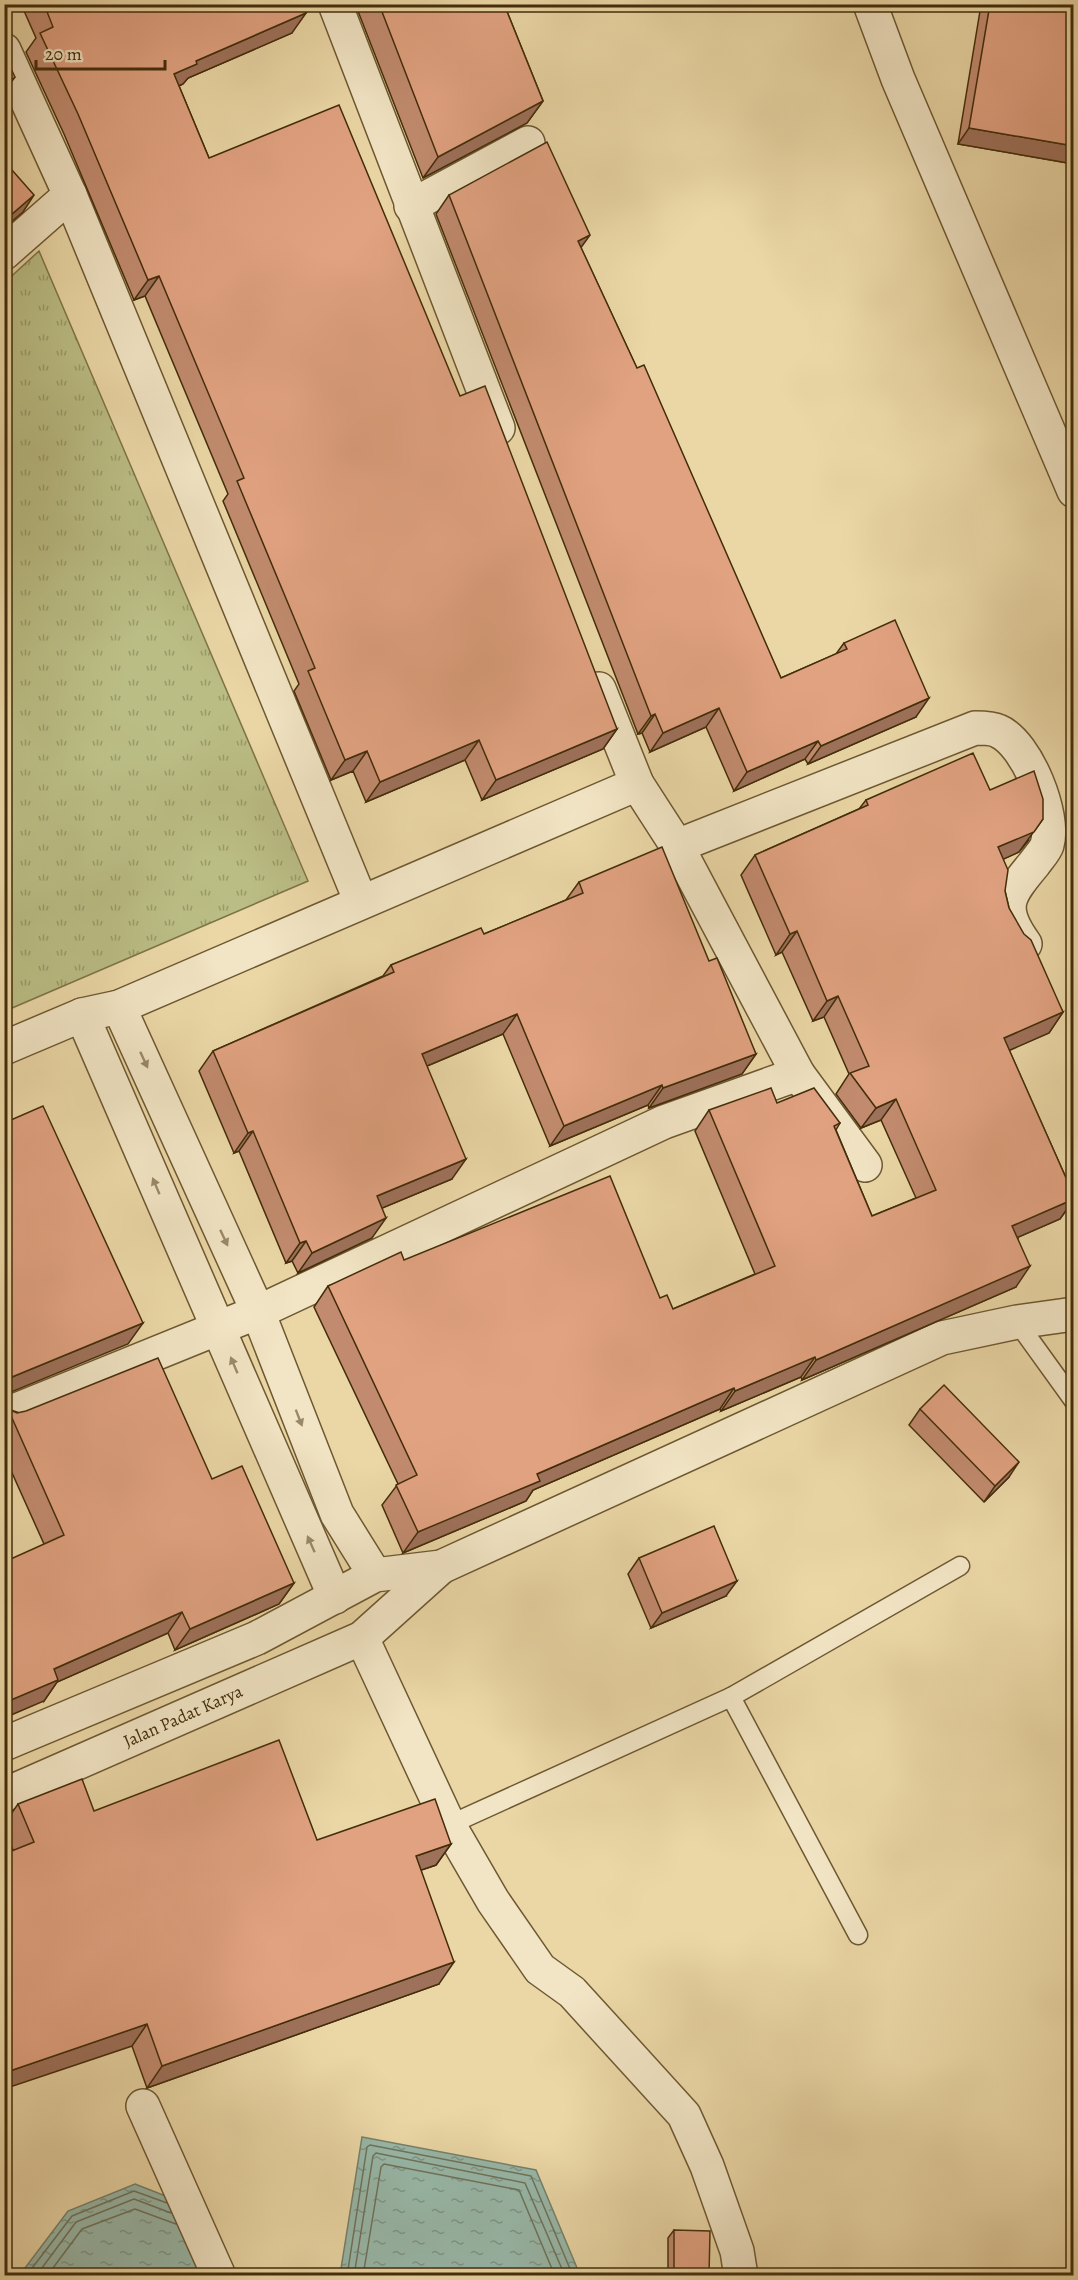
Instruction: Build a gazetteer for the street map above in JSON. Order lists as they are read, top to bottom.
{
  "streets": {
    "street": ["Jalan Padat Karya"]
  },
  "scale_bar": "20 m"
}
